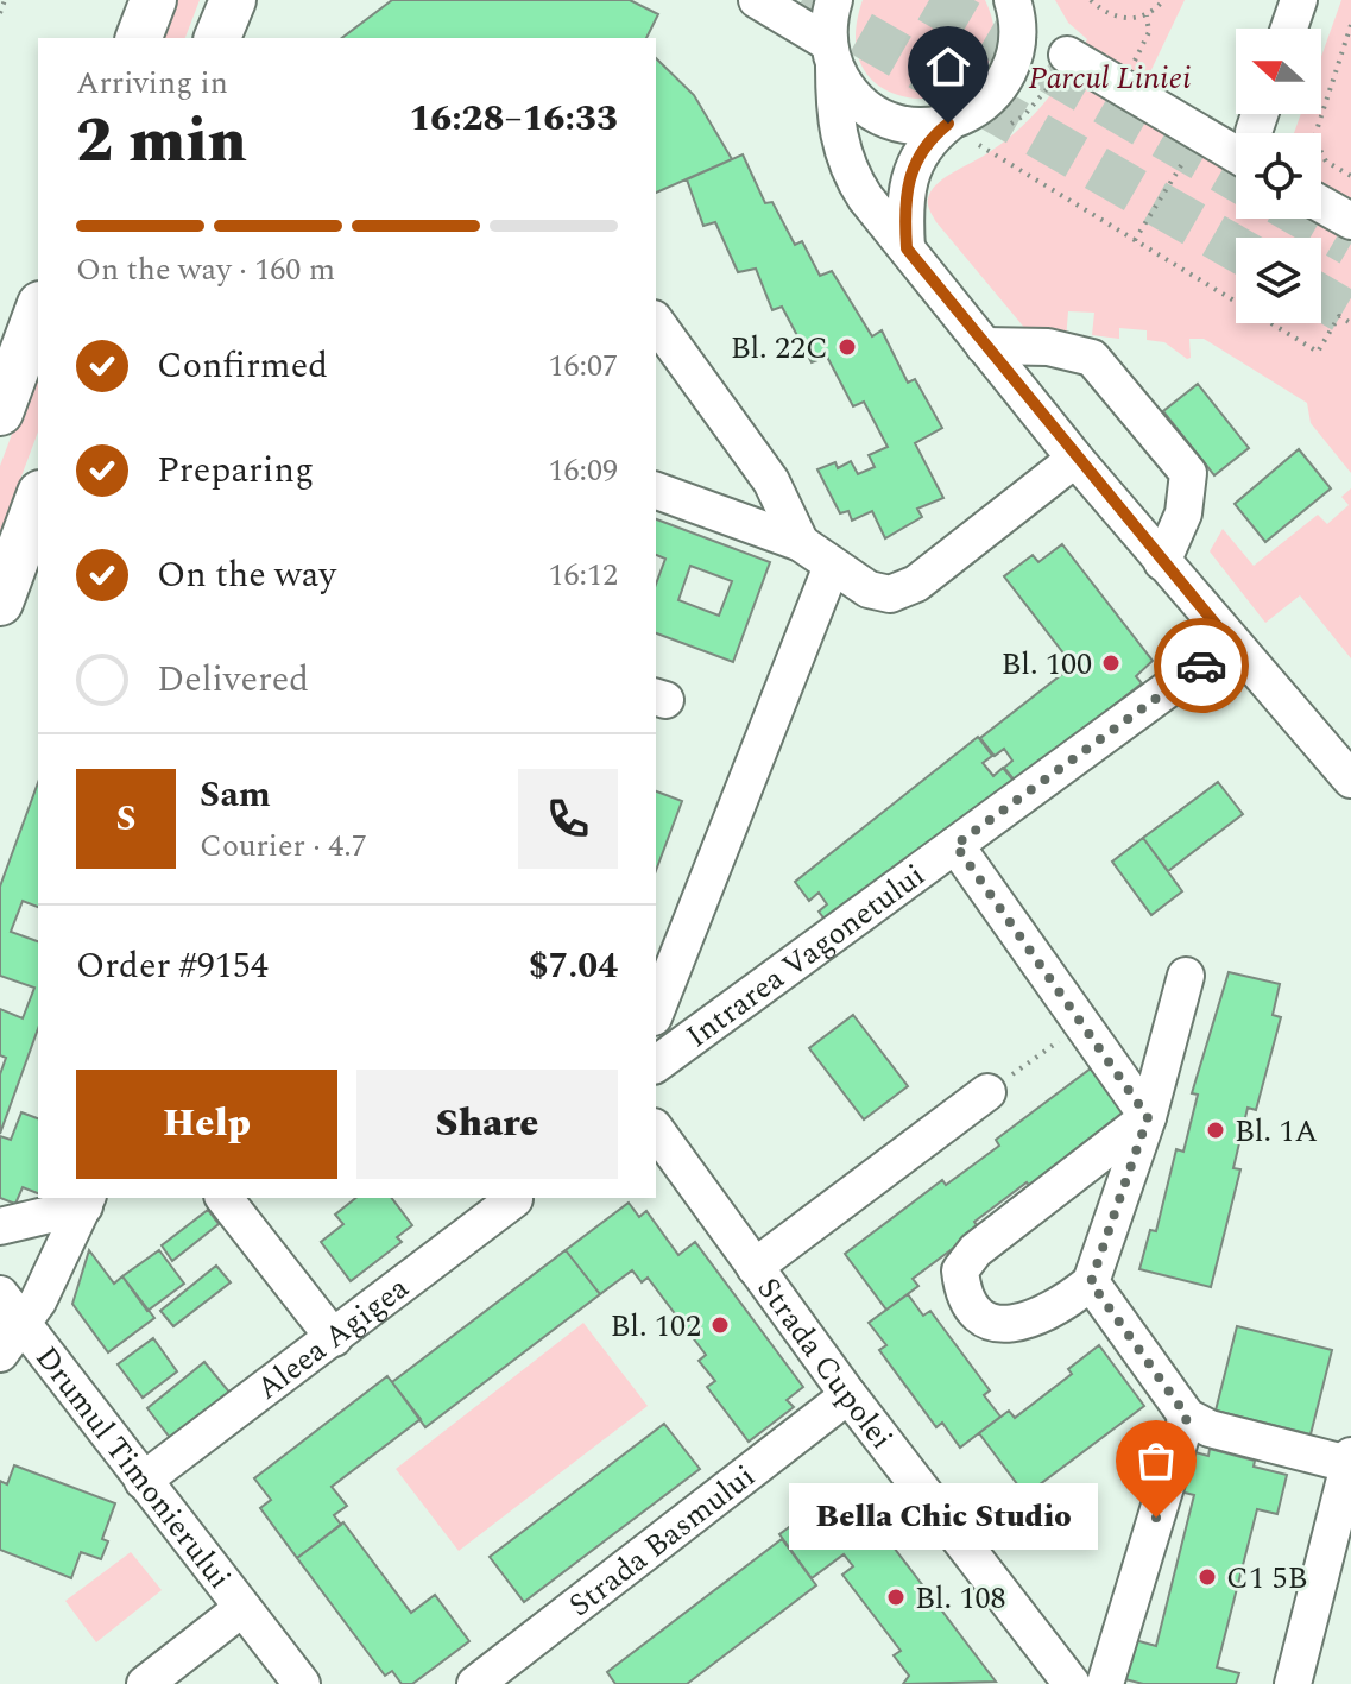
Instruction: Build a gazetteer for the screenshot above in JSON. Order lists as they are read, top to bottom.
{
  "streets": {
    "street": [
      "Intrarea Vagonetului",
      "Aleea Agigea",
      "Strada Cupolei",
      "Drumul Timonierului",
      "Strada Basmului"
    ]
  },
  "crossings": [
    ["Aleea Agigea", "Drumul Timonierului"],
    ["Strada Cupolei", "Strada Basmului"]
  ],
  "parks": ["Parcul Liniei"],
  "places": [
    "Bl. 22C",
    "Bl. 100",
    "Bl. 1A",
    "Bl. 102",
    "Bella Chic Studio",
    "C1 5B",
    "Bl. 108"
  ],
  "north": "left",
  "page": {
    "heading": ["2 min", "Arriving in", "16:28–16:33"],
    "panel": [
      "Sam",
      "Courier · 4.7",
      "Order #9154",
      "$7.04"
    ],
    "bar": "On the way · 160 m",
    "list": [
      ["Confirmed", "16:07"],
      ["Preparing", "16:09"],
      ["On the way", "16:12"],
      "Delivered"
    ],
    "round": "S",
    "buttons": ["Help", "Share"],
    "bubble": "Bella Chic Studio"
  }
}
